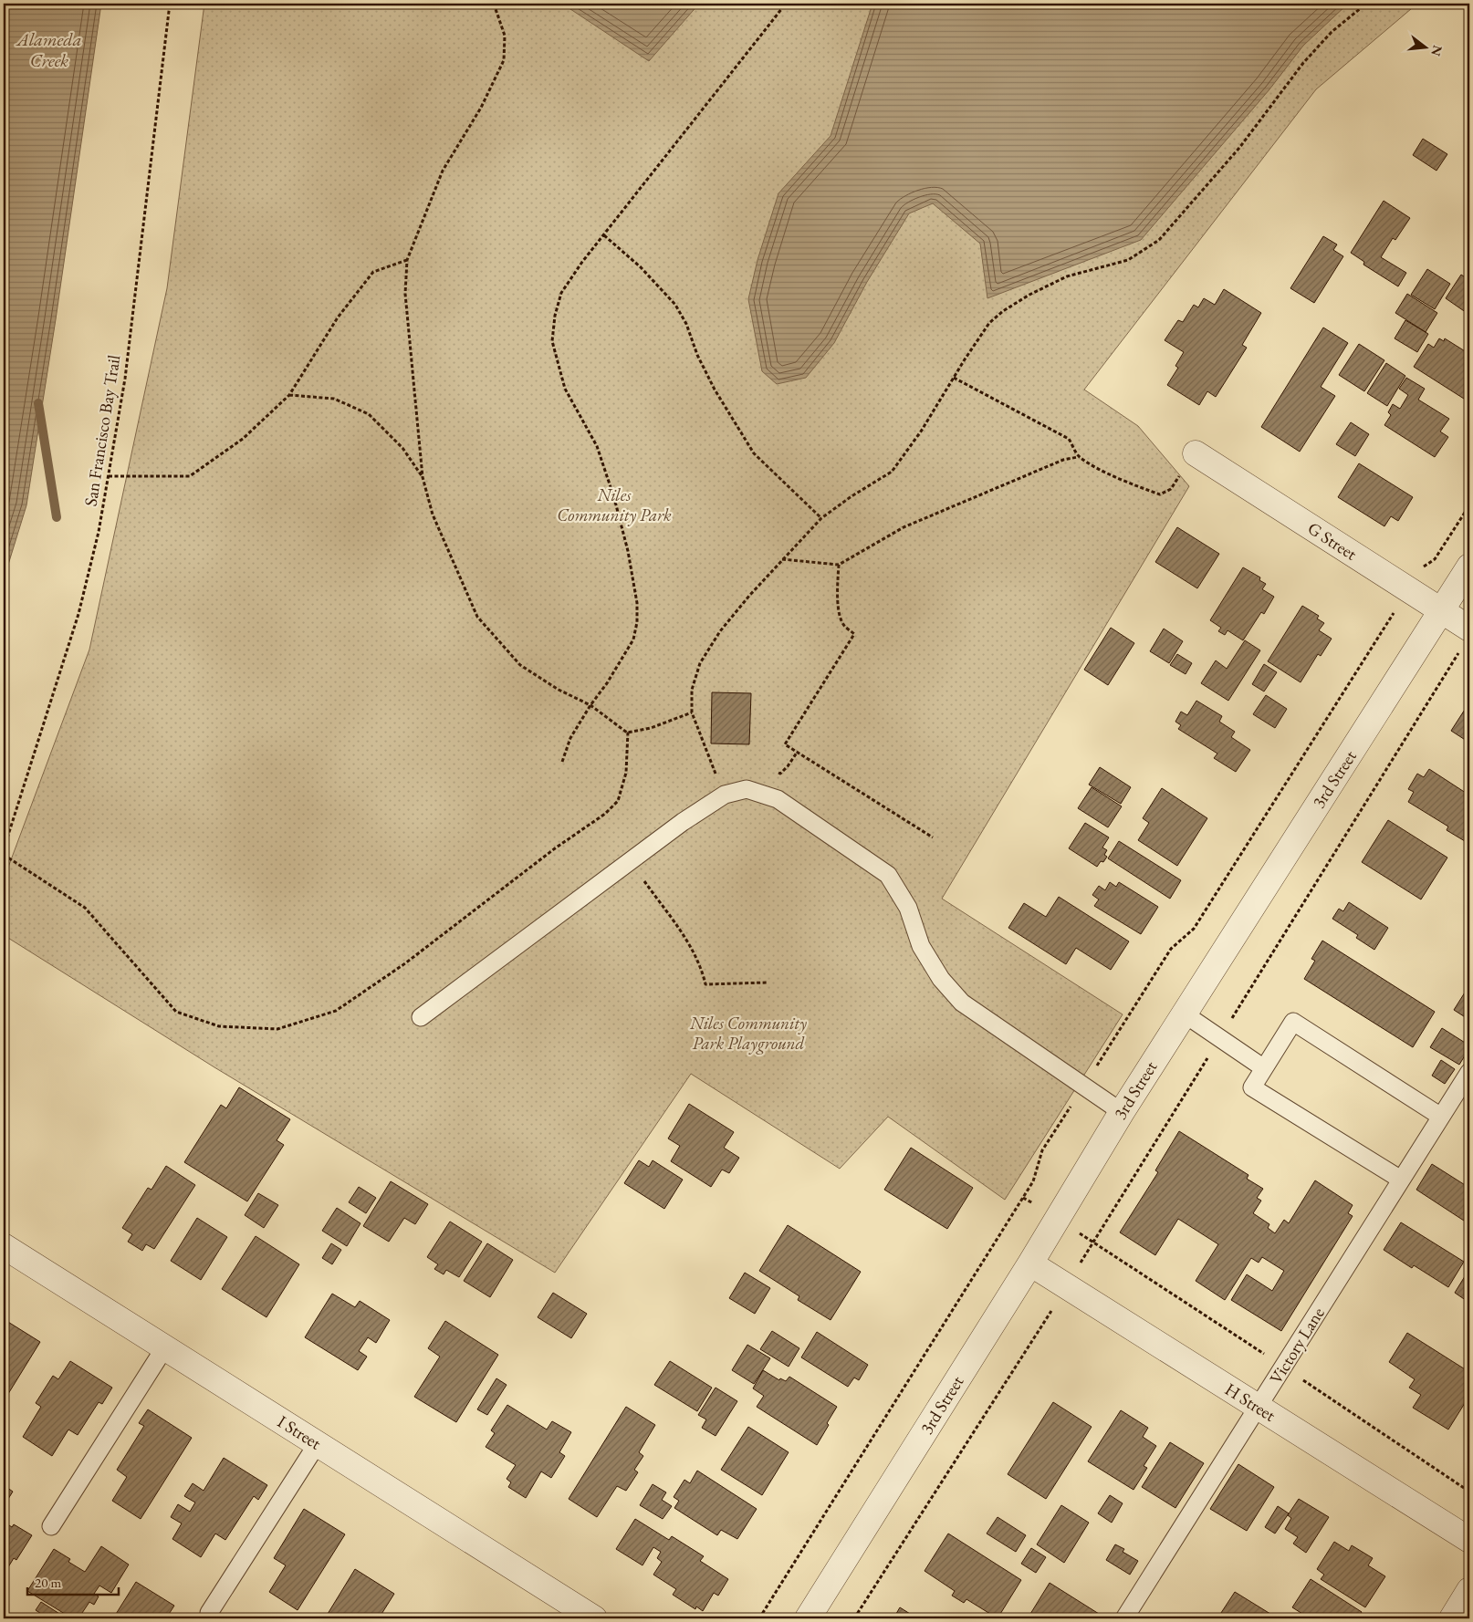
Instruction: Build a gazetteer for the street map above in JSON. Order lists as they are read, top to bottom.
{
  "streets": {
    "street": [
      "G Street",
      "3rd Street",
      "H Street",
      "I Street"
    ],
    "lane": ["Victory Lane"],
    "path": ["San Francisco Bay Trail"]
  },
  "crossings": [
    ["G Street", "3rd Street"],
    ["3rd Street", "H Street"],
    ["Victory Lane", "H Street"]
  ],
  "water": ["Alameda Creek"],
  "parks": ["Niles Community Park", "Niles Community Park Playground"],
  "scale_bar": "20 m",
  "north": "right"
}
